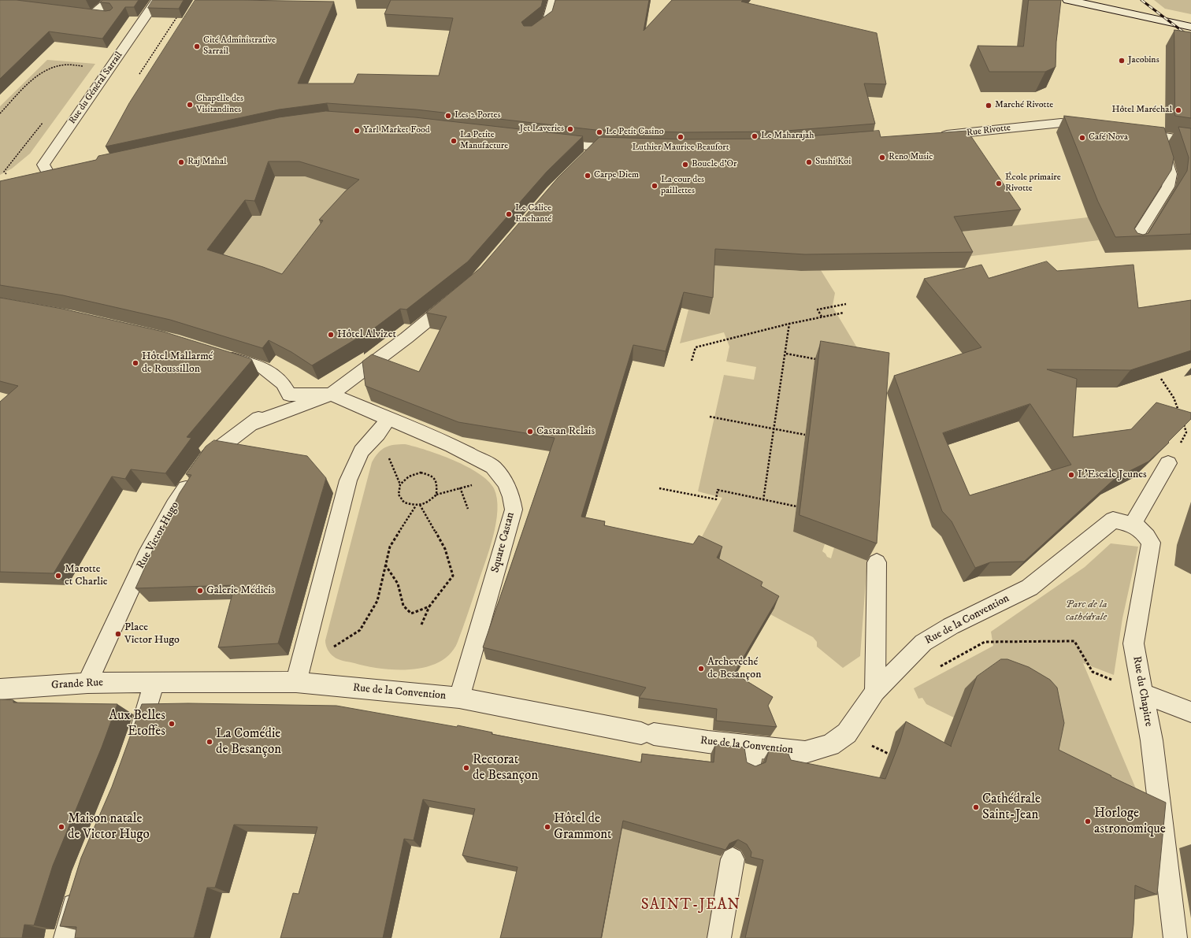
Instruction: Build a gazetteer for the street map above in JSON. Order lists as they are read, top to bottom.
{
  "streets": {
    "street": [
      "Rue du Général Sarrail",
      "Rue Rivotte",
      "Rue Victor Hugo",
      "Square Castan",
      "Rue de la Convention",
      "Grande Rue",
      "Rue du Chapitre"
    ]
  },
  "crossings": [
    ["Rue Victor Hugo", "Grande Rue"],
    ["Square Castan", "Rue de la Convention"],
    ["Rue de la Convention", "Grande Rue"],
    ["Rue de la Convention", "Rue du Chapitre"]
  ],
  "districts": ["SAINT-JEAN"],
  "parks": ["Parc de la cathédrale"],
  "places": [
    "Cité Administrative Sarrail",
    "Jacobins",
    "Chapelle des Visitandines",
    "Marché Rivotte",
    "Hôtel Maréchal",
    "Les 2 Portes",
    "Jet Laveries",
    "Yarl Market Food",
    "Le Petit Casino",
    "Le Maharajah",
    "Luthier Maurice Beaufort",
    "Café Nova",
    "La Petite Manufacture",
    "Reno Music",
    "Raj Mahal",
    "Sushi Koi",
    "Boucle d'Or",
    "Carpe Diem",
    "École primaire Rivotte",
    "La cour des paillettes",
    "Le Calice Enchanté",
    "Hôtel Alvizet",
    "Hôtel Mallarmé de Roussillon",
    "Castan Relais",
    "L'Escale Jeunes",
    "Marotte et Charlie",
    "Galerie Médicis",
    "Place Victor Hugo",
    "Archevêché de Besançon",
    "Aux Belles Etoffes",
    "La Comédie de Besançon",
    "Rectorat de Besançon",
    "Cathédrale Saint-Jean",
    "Horloge astronomique",
    "Maison natale de Victor Hugo",
    "Hôtel de Grammont"
  ]
}
